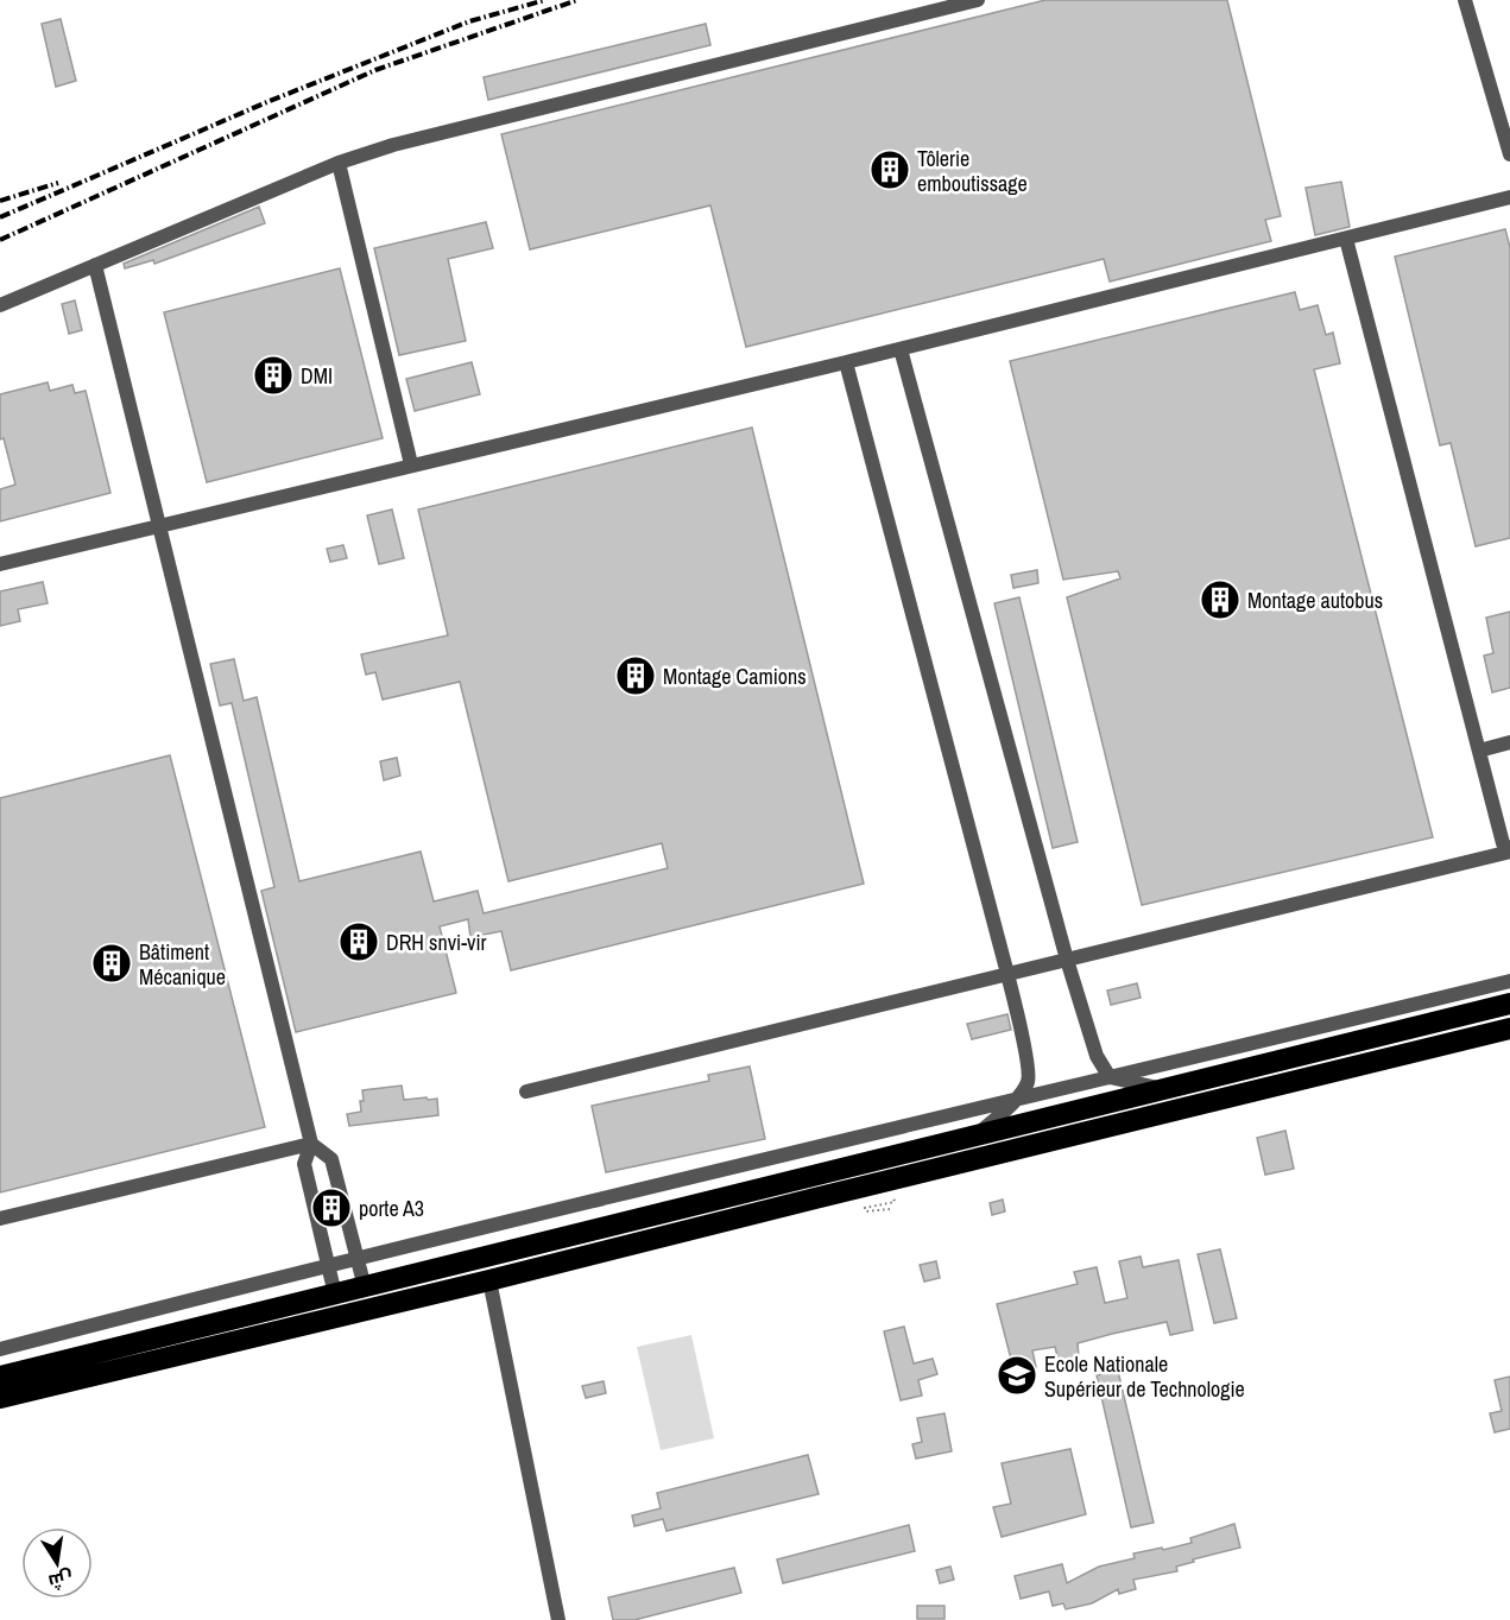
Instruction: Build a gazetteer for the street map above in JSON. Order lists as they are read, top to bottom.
{
  "places": {
    "building": [
      "Tôlerie emboutissage",
      "DMI",
      "Montage autobus",
      "Montage Camions",
      "DRH snvi-vir",
      "Bâtiment Mécanique",
      "porte A3"
    ],
    "school or university": ["Ecole Nationale Supérieur de Technologie"]
  },
  "north": "bottom"
}
